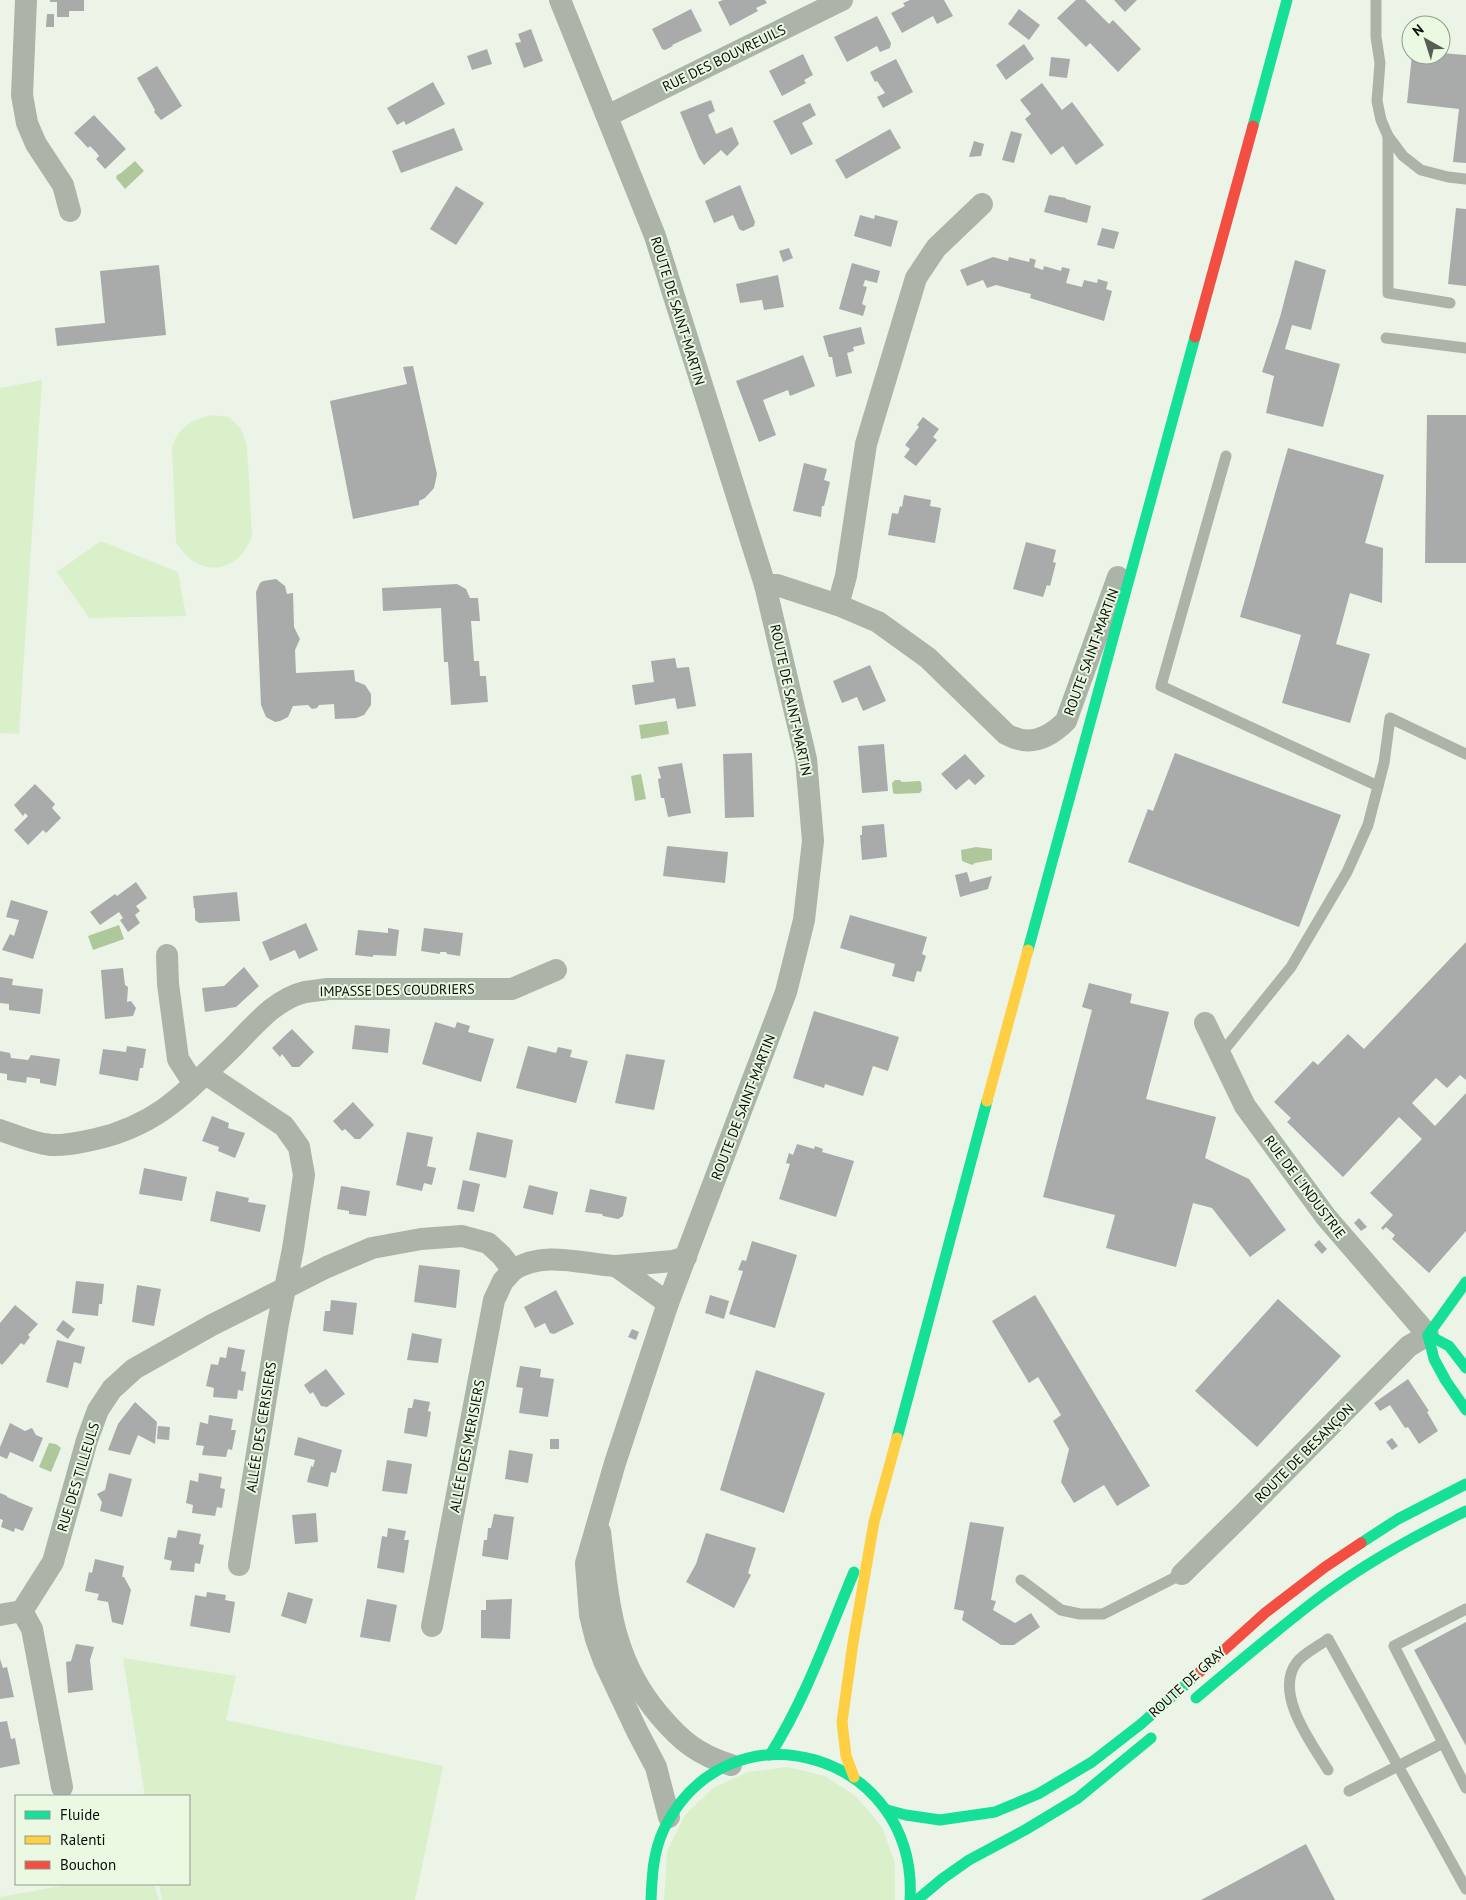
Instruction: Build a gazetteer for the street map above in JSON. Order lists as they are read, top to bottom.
{
  "streets": {
    "main road": ["ROUTE DE BESANÇON", "ROUTE DE GRAY"],
    "street": [
      "RUE DES BOUVREUILS",
      "ROUTE DE SAINT-MARTIN",
      "ROUTE SAINT-MARTIN",
      "IMPASSE DES COUDRIERS",
      "RUE DE L'INDUSTRIE",
      "ALLÉE DES CERISIERS",
      "ALLÉE DES MERISIERS",
      "RUE DES TILLEULS"
    ]
  },
  "crossings": [
    ["RUE DES BOUVREUILS", "ROUTE DE SAINT-MARTIN"],
    ["ROUTE DE SAINT-MARTIN", "ROUTE SAINT-MARTIN"],
    ["IMPASSE DES COUDRIERS", "ALLÉE DES CERISIERS"],
    ["RUE DE L'INDUSTRIE", "ROUTE DE BESANÇON"],
    ["ALLÉE DES CERISIERS", "RUE DES TILLEULS"],
    ["ALLÉE DES MERISIERS", "RUE DES TILLEULS"]
  ],
  "legend": ["Fluide", "Ralenti", "Bouchon"],
  "north": "top left"
}
